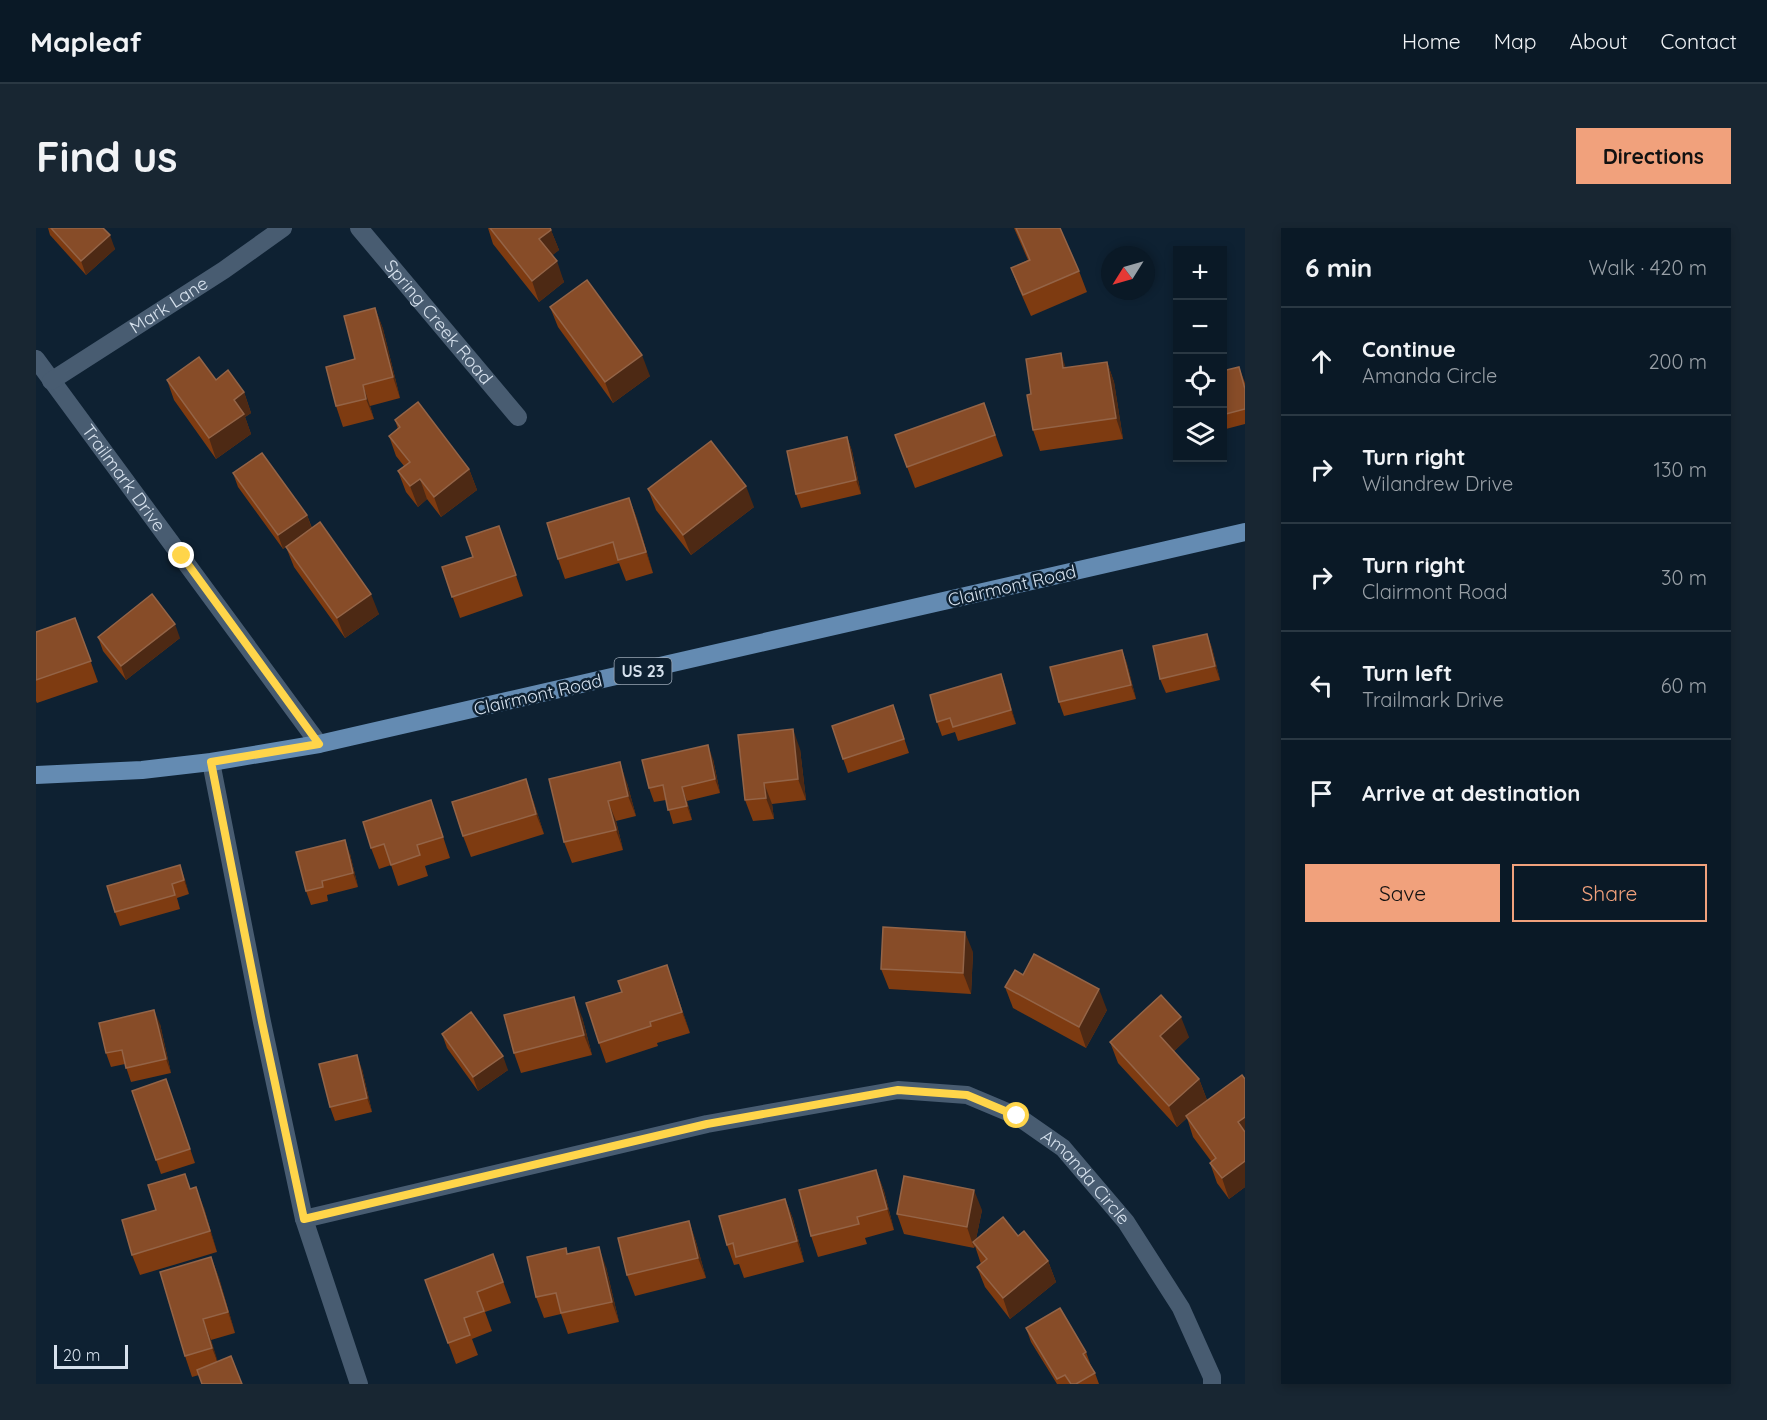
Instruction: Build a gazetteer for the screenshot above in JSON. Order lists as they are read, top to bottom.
{
  "streets": {
    "main road": ["Clairmont Road", "US 23"],
    "street": [
      "Mark Lane",
      "Spring Creek Road",
      "Trailmark Drive",
      "Amanda Circle"
    ]
  },
  "crossings": [
    ["Mark Lane", "Trailmark Drive"],
    ["Trailmark Drive", "Clairmont Road"]
  ],
  "scale_bar": "20 m",
  "north": "bottom left",
  "page": {
    "header": "Mapleaf",
    "nav": [
      "Home",
      "Map",
      "About",
      "Contact"
    ],
    "buttons": [
      "Directions",
      ["Save", "Share"]
    ],
    "title": "Find us",
    "heading": ["6 min", "Walk · 420 m"],
    "map_buttons": ["+", "−"],
    "list": [
      ["Continue", "Amanda Circle", "200 m"],
      ["Turn right", "Wilandrew Drive", "130 m"],
      ["Turn right", "Clairmont Road", "30 m"],
      ["Turn left", "Trailmark Drive", "60 m"],
      "Arrive at destination"
    ],
    "scale": "20 m"
  }
}
